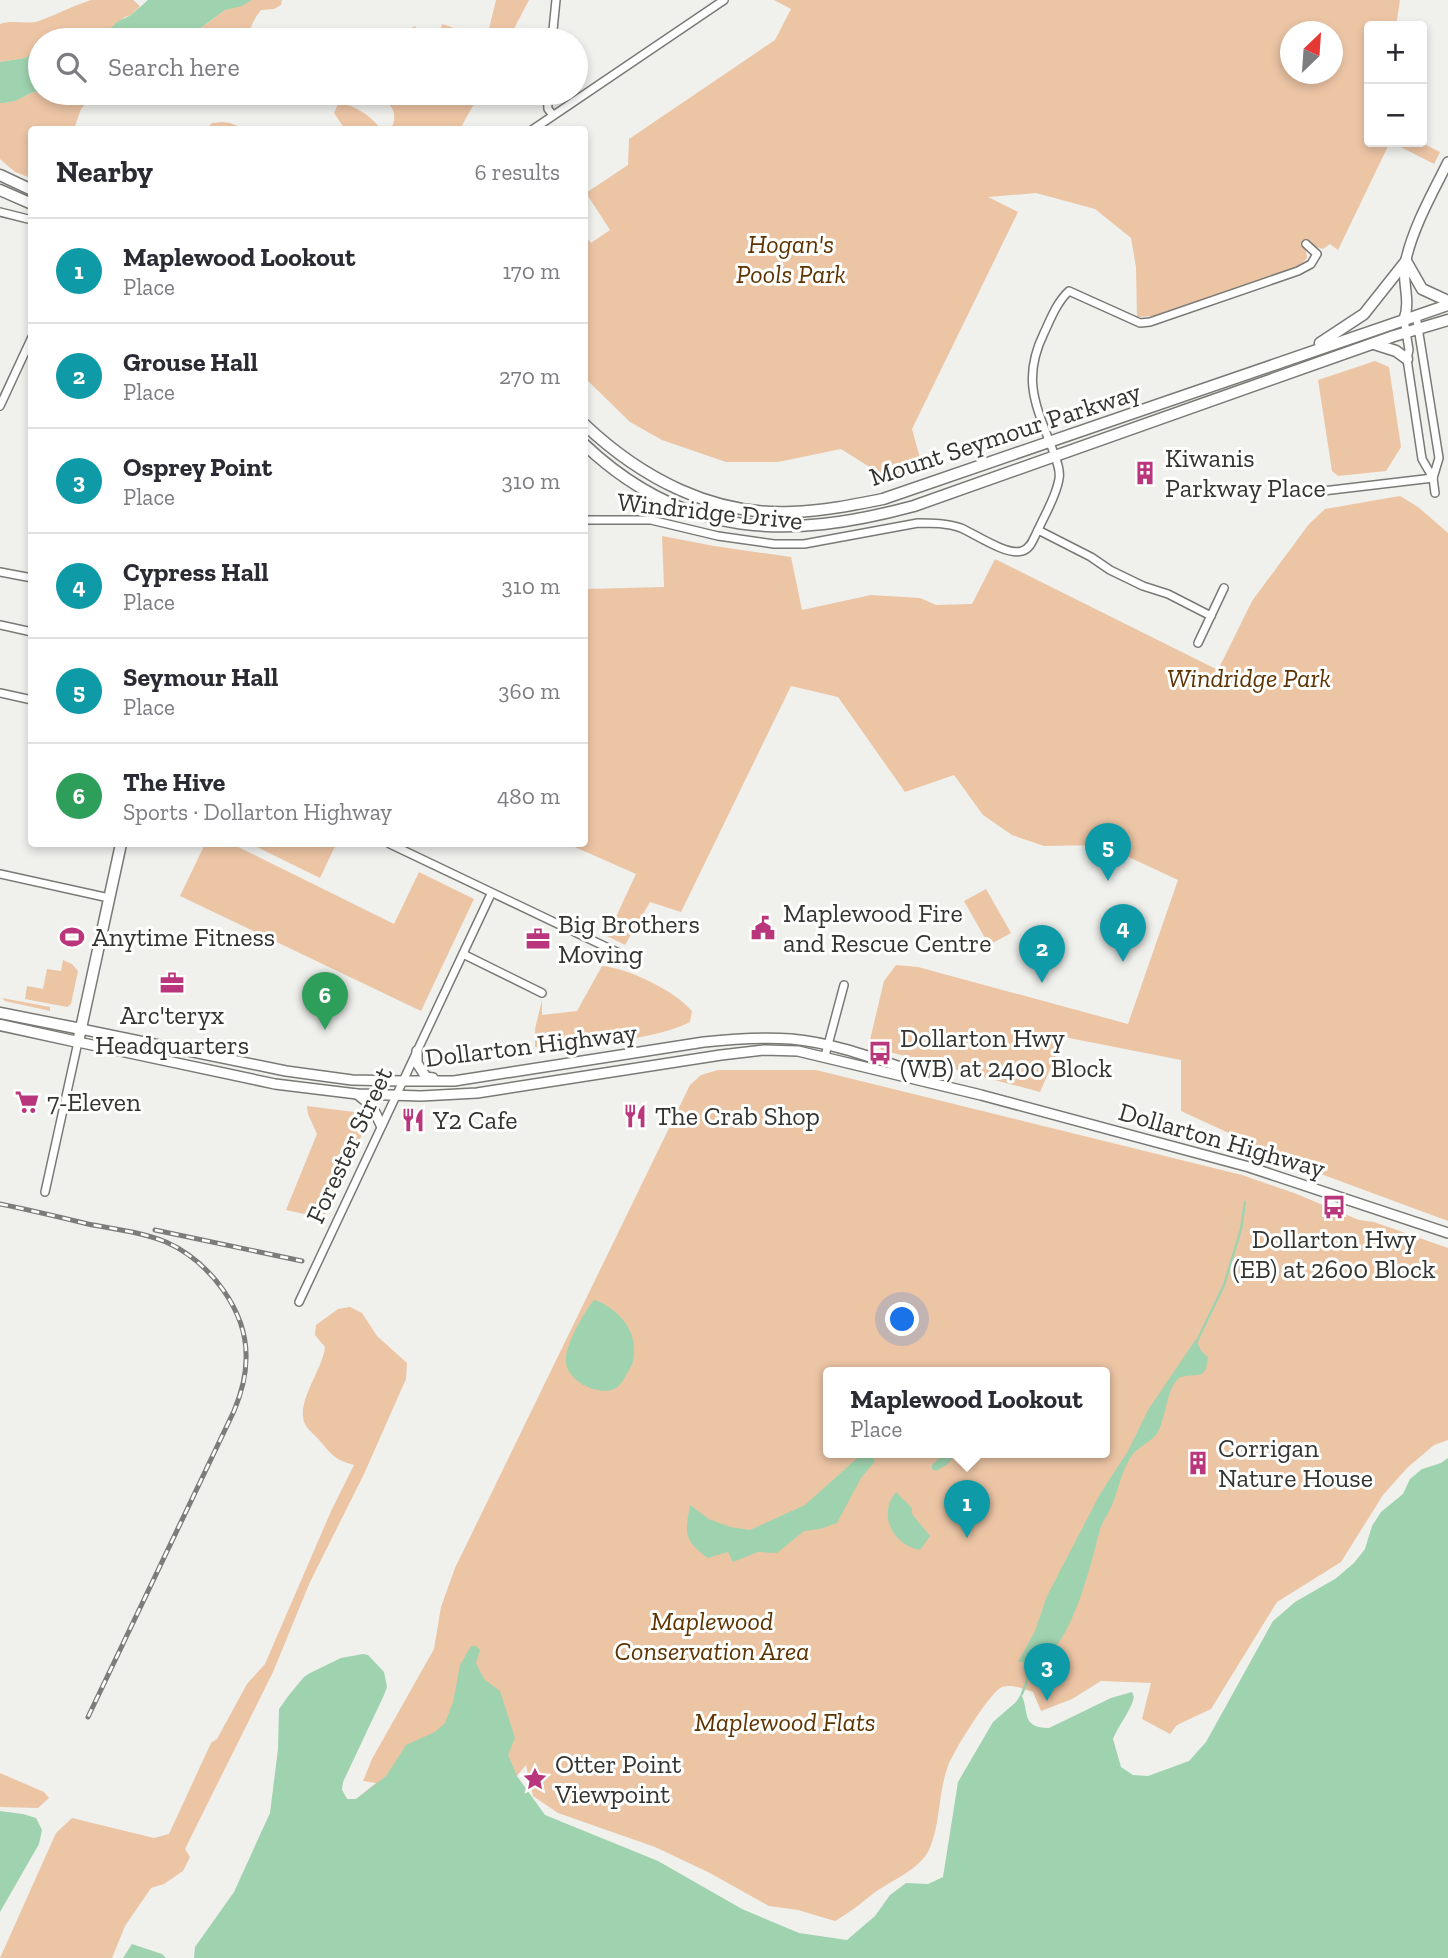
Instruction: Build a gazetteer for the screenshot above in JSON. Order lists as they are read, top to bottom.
{
  "streets": {
    "main road": ["Mount Seymour Parkway", "Dollarton Highway"],
    "street": ["Windridge Drive", "Forester Street"]
  },
  "crossings": [
    ["Dollarton Highway", "Forester Street"]
  ],
  "parks": [
    "Hogan's Pools Park",
    "Windridge Park",
    "Maplewood Conservation Area",
    "Maplewood Flats"
  ],
  "places": {
    "building": ["Kiwanis Parkway Place", "Corrigan Nature House"],
    "public building": ["Maplewood Fire and Rescue Centre"],
    "sports": ["Anytime Fitness"],
    "office": ["Big Brothers Moving", "Arc'teryx Headquarters"],
    "bus stop": ["Dollarton Hwy (WB) at 2400 Block", "Dollarton Hwy (EB) at 2600 Block"],
    "supermarket": ["7-Eleven"],
    "restaurant": ["The Crab Shop", "Y2 Cafe"],
    "place": ["Otter Point Viewpoint"]
  },
  "north": "top right",
  "page": {
    "map_buttons": ["+", "−"],
    "search": "Search here",
    "heading": ["Nearby", "6 results"],
    "list": [
      {
        "mark": "1",
        "name": "Maplewood Lookout",
        "note": "Place",
        "value": "170 m"
      },
      {
        "mark": "2",
        "name": "Grouse Hall",
        "note": "Place",
        "value": "270 m"
      },
      {
        "mark": "3",
        "name": "Osprey Point",
        "note": "Place",
        "value": "310 m"
      },
      {
        "mark": "4",
        "name": "Cypress Hall",
        "note": "Place",
        "value": "310 m"
      },
      {
        "mark": "5",
        "name": "Seymour Hall",
        "note": "Place",
        "value": "360 m"
      },
      {
        "mark": "6",
        "name": "The Hive",
        "note": "Sports · Dollarton Highway",
        "value": "480 m"
      }
    ],
    "pins": [
      "5",
      "4",
      "2",
      "6",
      "1",
      "3"
    ],
    "popup": ["Maplewood Lookout", "Place"]
  }
}
